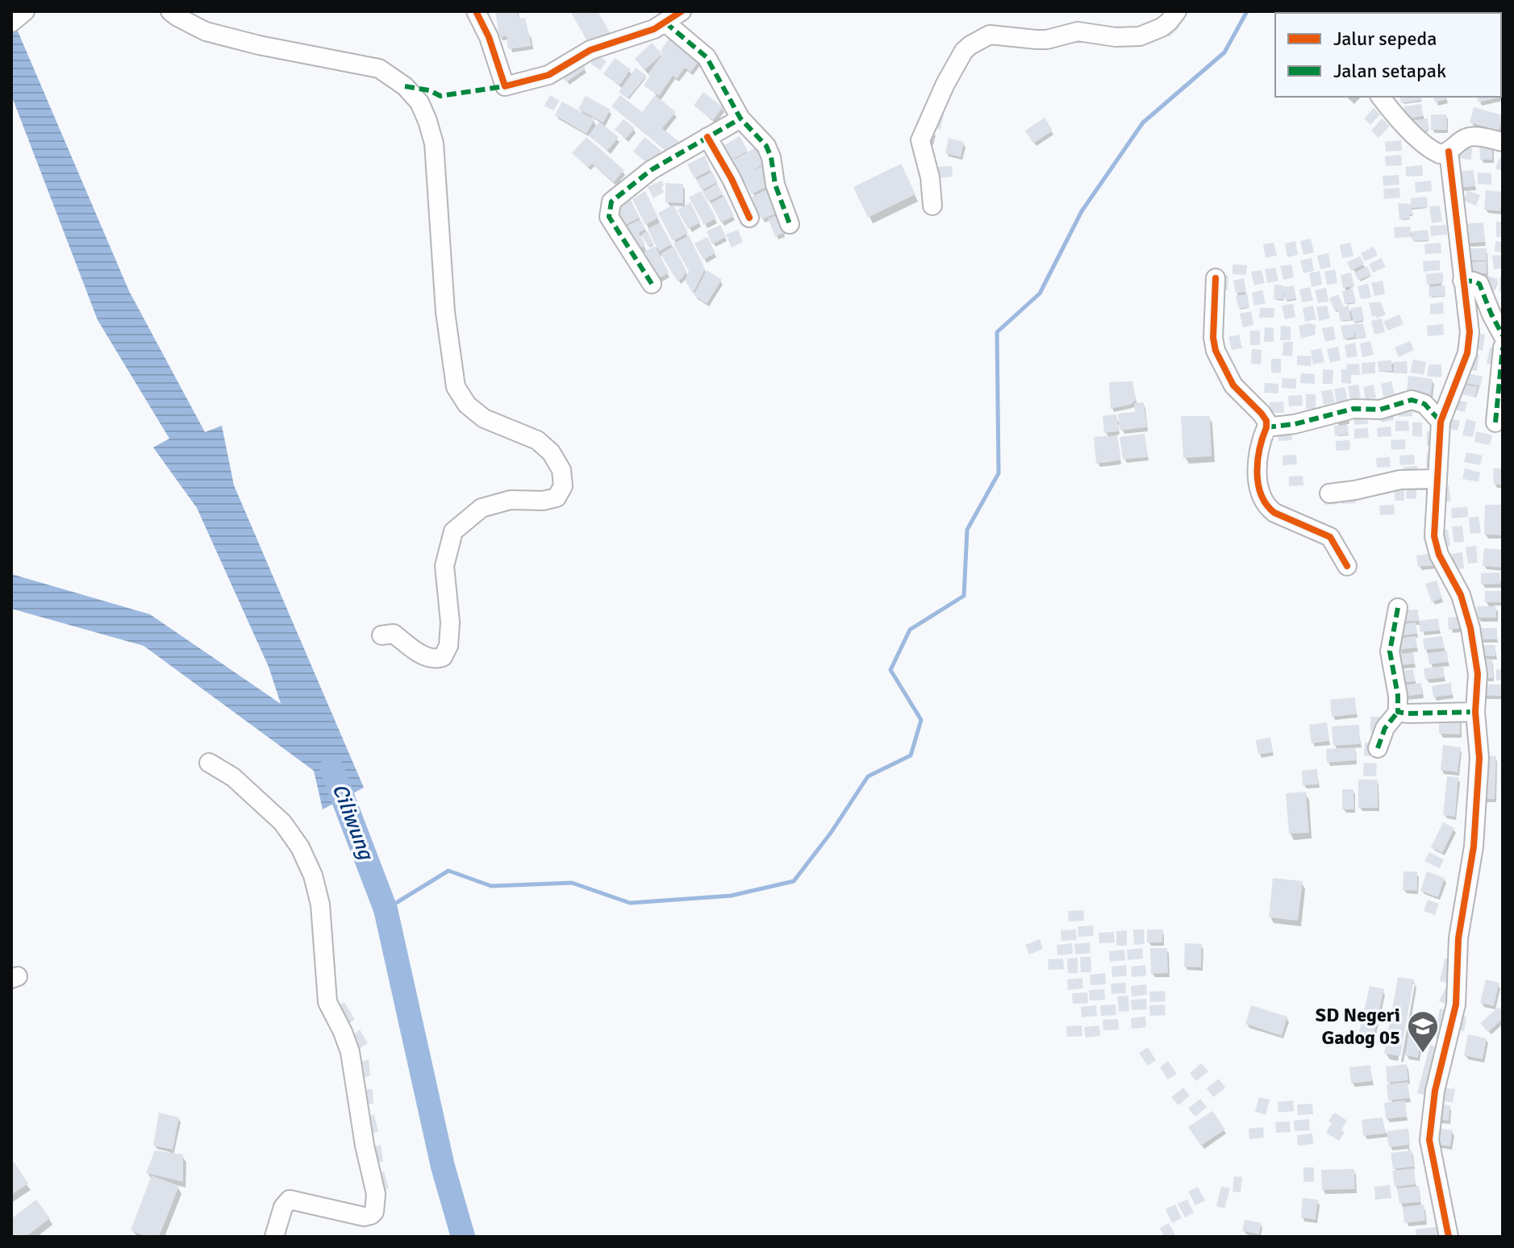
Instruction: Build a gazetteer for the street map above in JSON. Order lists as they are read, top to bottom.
{
  "water": ["Ciliwung"],
  "places": {
    "school or university": ["SD Negeri Gadog 05"]
  },
  "legend": ["Jalur sepeda", "Jalan setapak"]
}
